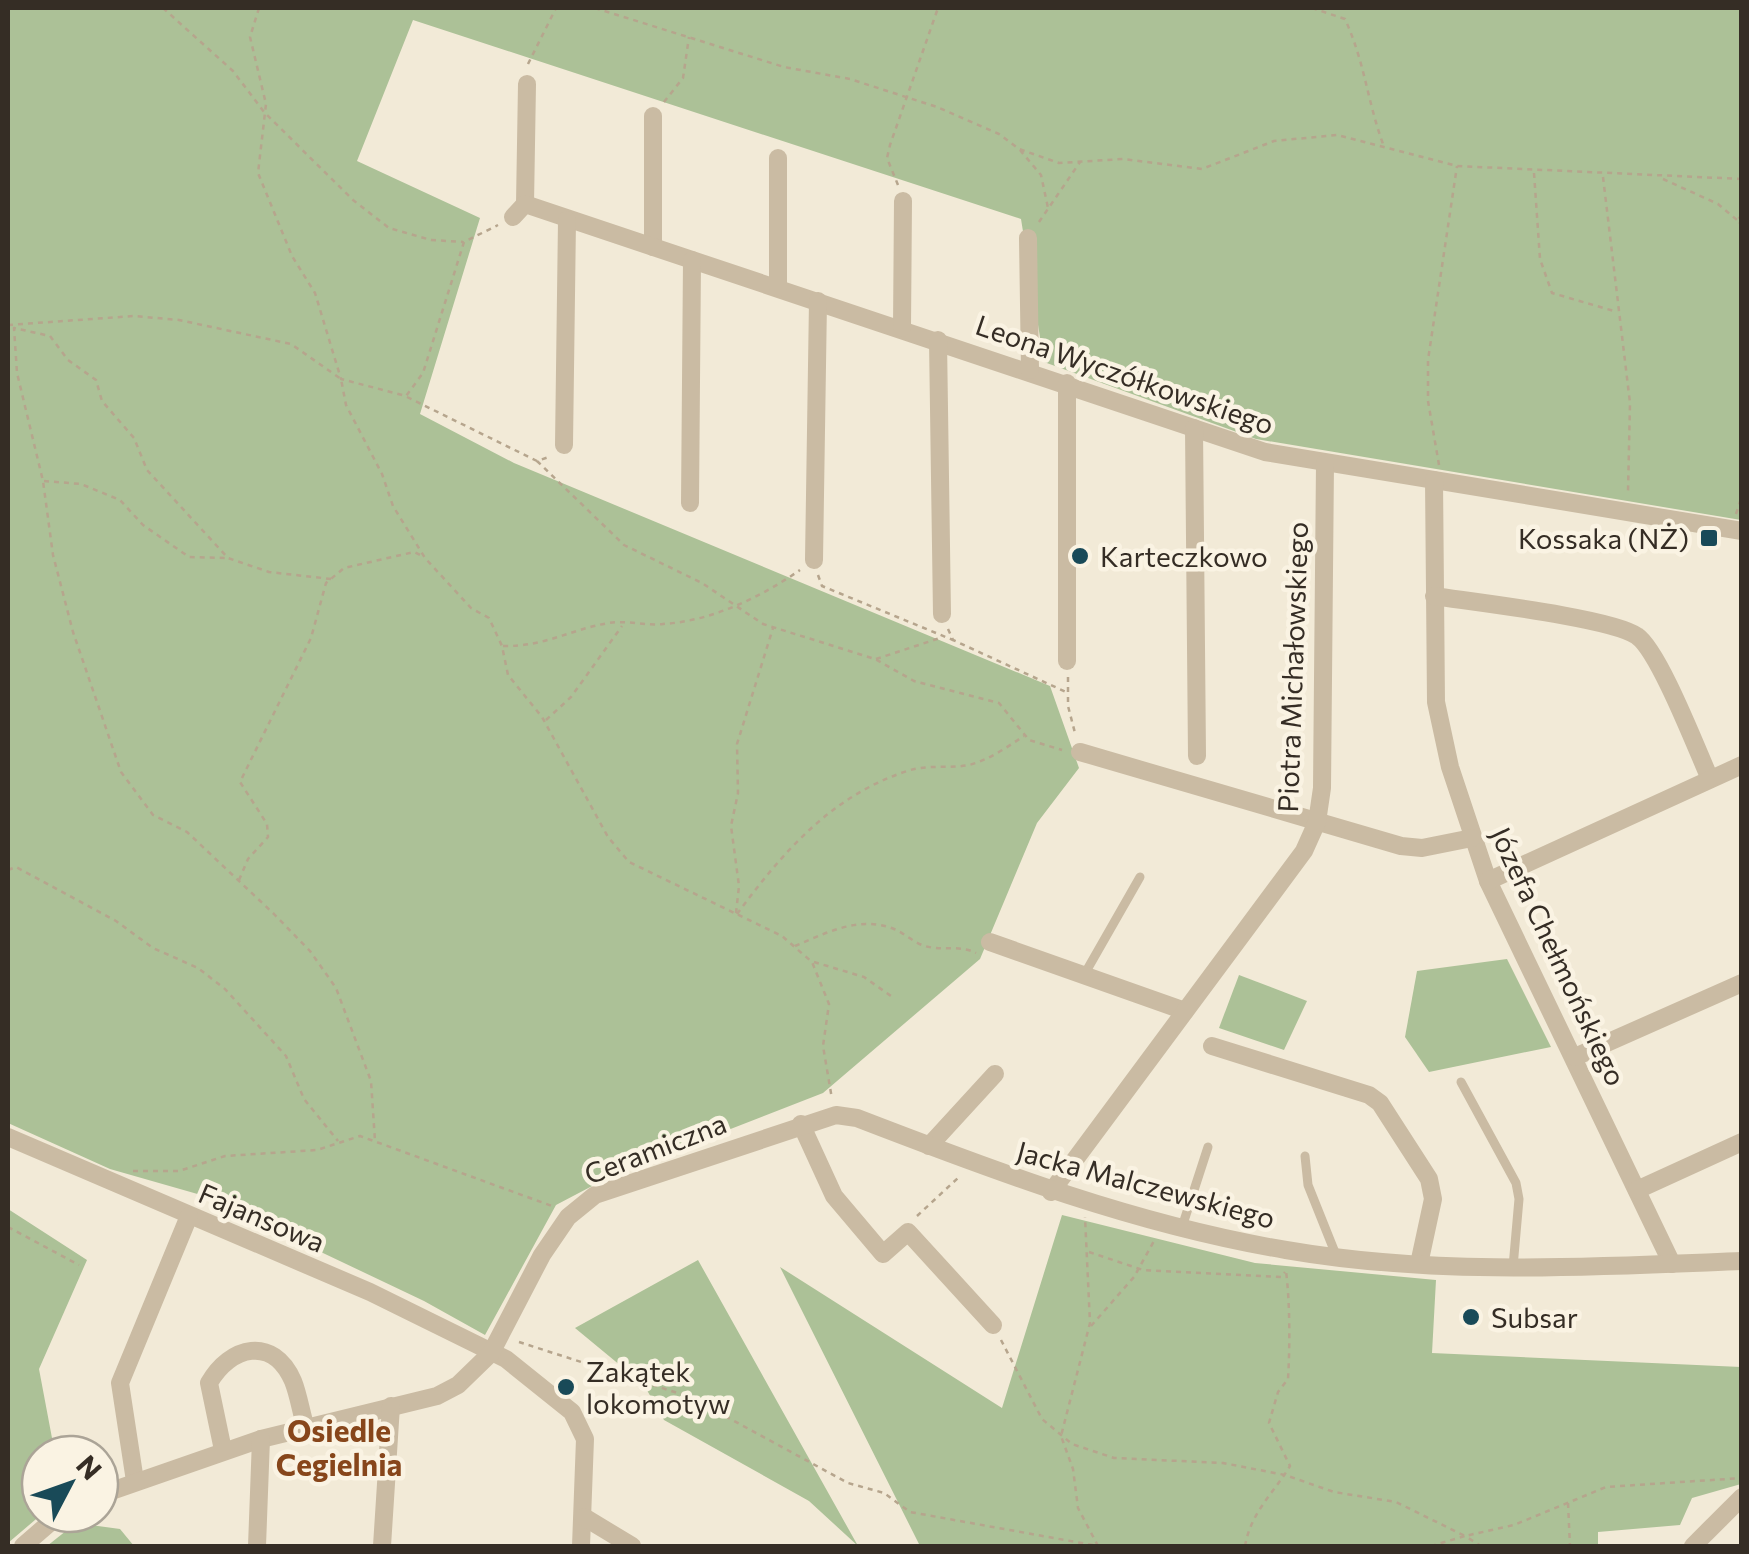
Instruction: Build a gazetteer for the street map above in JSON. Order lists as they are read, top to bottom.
{
  "streets": {
    "street": [
      "Leona Wyczółkowskiego",
      "Piotra Michałowskiego",
      "Józefa Chełmońskiego",
      "Ceramiczna",
      "Jacka Malczewskiego",
      "Fajansowa"
    ]
  },
  "crossings": [
    ["Leona Wyczółkowskiego", "Piotra Michałowskiego"],
    ["Leona Wyczółkowskiego", "Józefa Chełmońskiego"],
    ["Piotra Michałowskiego", "Jacka Malczewskiego"],
    ["Józefa Chełmońskiego", "Jacka Malczewskiego"],
    ["Ceramiczna", "Fajansowa"]
  ],
  "districts": ["Osiedle Cegielnia"],
  "places": {
    "transit": ["Kossaka (NŻ)"],
    "other": ["Karteczkowo", "Subsar", "Zakątek lokomotyw"]
  },
  "north": "top right"
}
